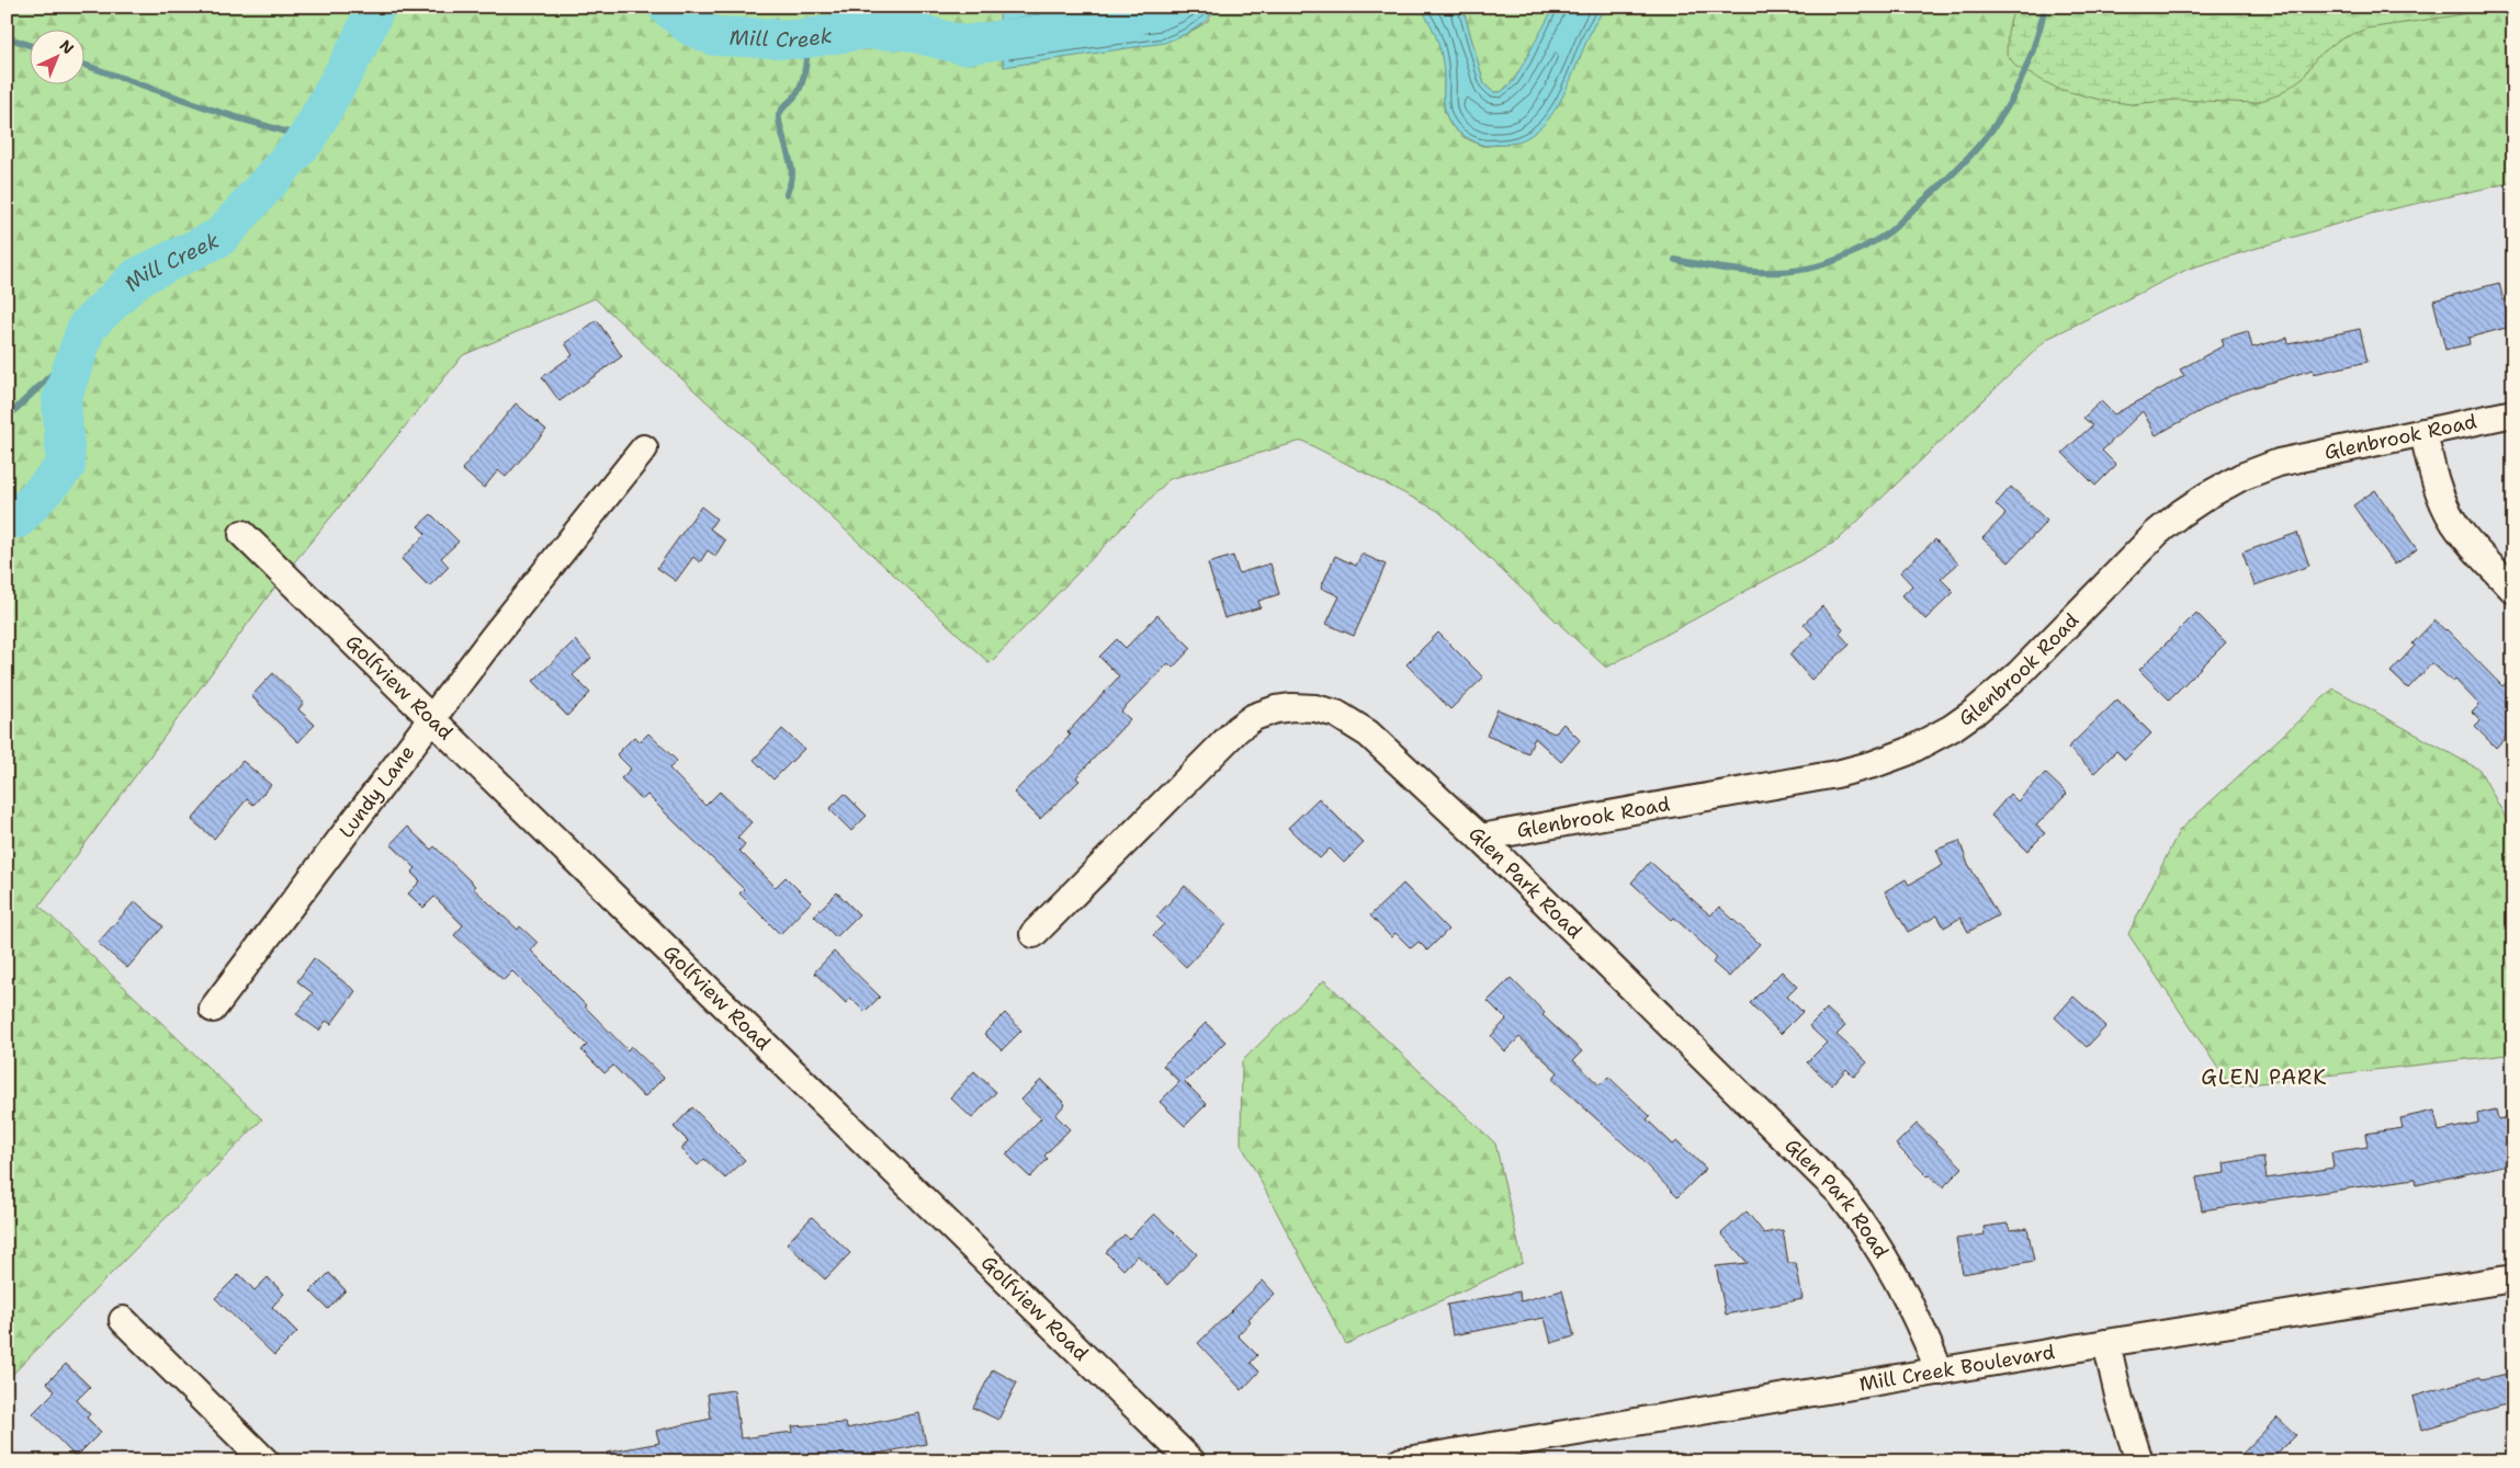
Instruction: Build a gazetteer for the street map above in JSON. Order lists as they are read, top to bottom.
{
  "streets": {
    "street": [
      "Glenbrook Road",
      "Golfview Road",
      "Lundy Lane",
      "Glen Park Road",
      "Mill Creek Boulevard"
    ]
  },
  "crossings": [
    ["Glenbrook Road", "Glen Park Road"],
    ["Golfview Road", "Lundy Lane"],
    ["Glen Park Road", "Mill Creek Boulevard"]
  ],
  "districts": ["GLEN PARK"],
  "water": ["Mill Creek"],
  "north": "top right"
}
